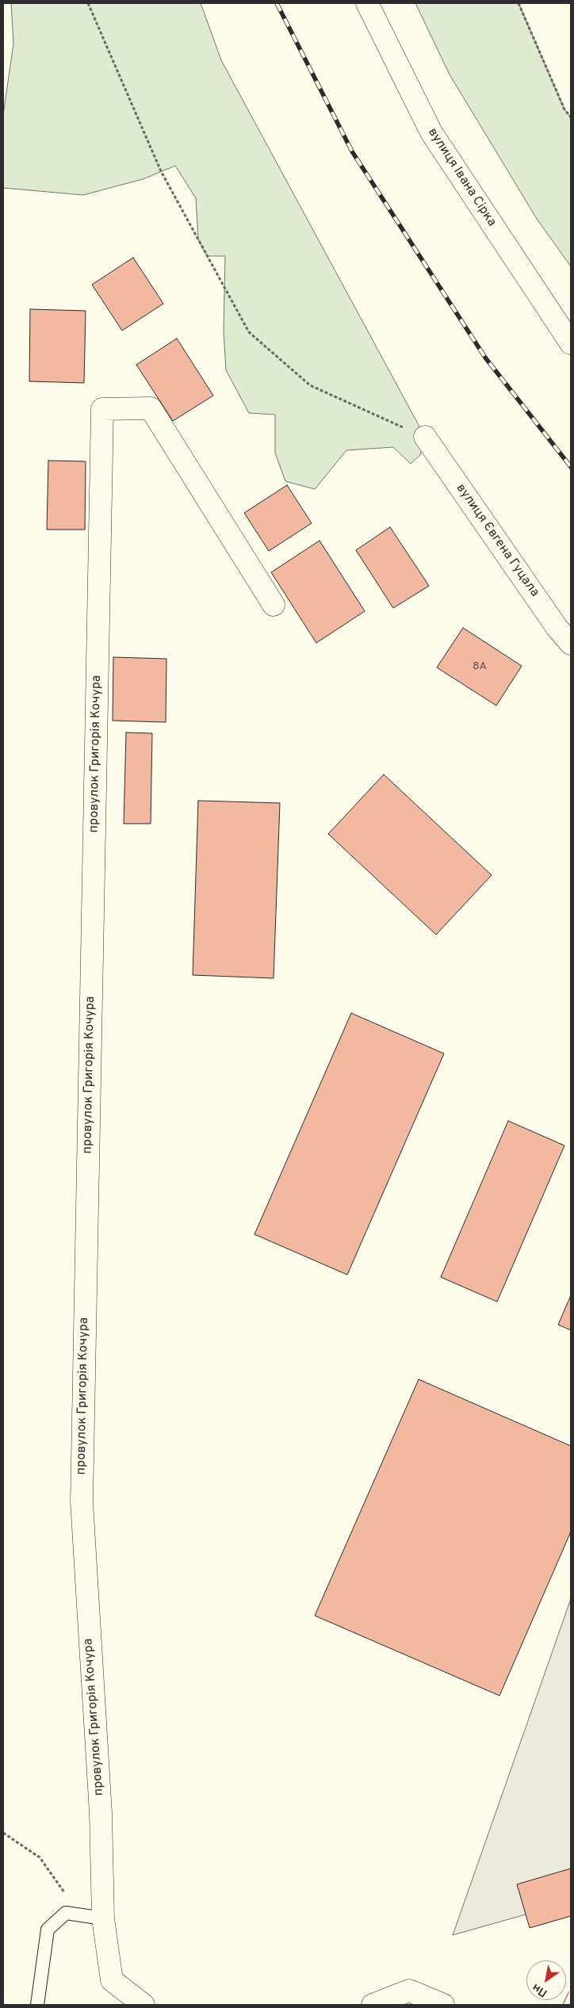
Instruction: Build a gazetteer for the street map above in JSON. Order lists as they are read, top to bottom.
{
  "streets": {
    "street": ["вулиця Івана Сірка", "вулиця Євгена Гуцала", "провулок Григорія Кочура"]
  },
  "house_numbers": ["8А"],
  "north": "bottom left"
}
